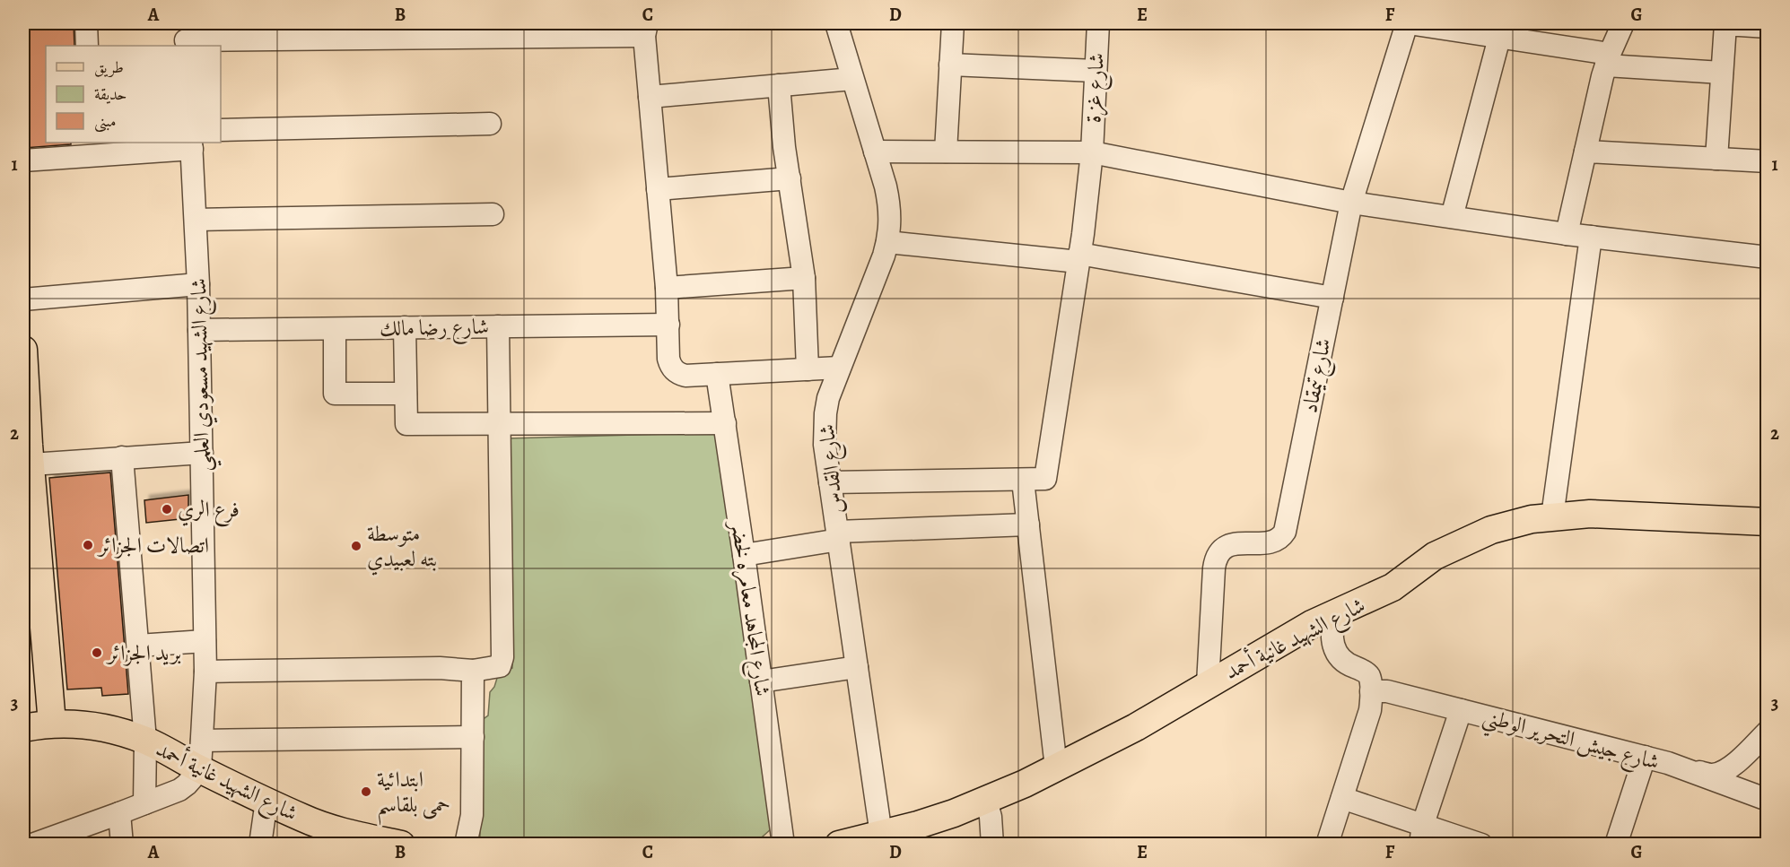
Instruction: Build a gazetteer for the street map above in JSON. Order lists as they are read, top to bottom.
{
  "streets": {
    "main road": ["شارع الشهيد غانية أحمد"],
    "street": [
      "شارع غزة",
      "شارع رضا مالك",
      "شارع الشهيد مسعودي العلمي",
      "شارع تيمقاد",
      "شارع القدس",
      "شارع المجاهد معامره لخضر",
      "شارع جيش التحرير الوطني"
    ]
  },
  "crossings": [
    ["شارع رضا مالك", "شارع الشهيد مسعودي العلمي"],
    ["شارع الشهيد مسعودي العلمي", "شارع الشهيد غانية أحمد"],
    ["شارع تيمقاد", "شارع الشهيد غانية أحمد"],
    ["شارع القدس", "شارع الشهيد غانية أحمد"]
  ],
  "places": [
    "فرع الري",
    "اتصالات الجزائر",
    "متوسطة بته لعبيدي",
    "بريد الجزائر",
    "ابتدائية حمى بلقاسم"
  ],
  "legend": ["طريق", "حديقة", "مبنى"],
  "grid": {
    "columns": [
      "A",
      "B",
      "C",
      "D",
      "E",
      "F",
      "G"
    ],
    "rows": ["1", "2", "3"]
  }
}
